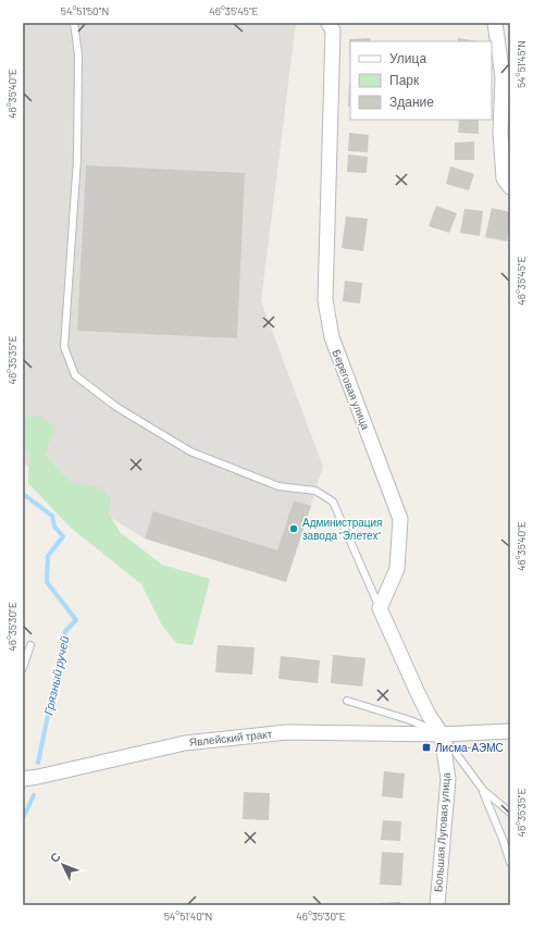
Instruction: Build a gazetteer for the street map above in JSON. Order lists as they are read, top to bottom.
{
  "streets": {
    "street": ["Береговая улица", "Явлейский тракт", "Большая Луговая улица"]
  },
  "crossings": [
    ["Явлейский тракт", "Большая Луговая улица"]
  ],
  "water": ["Грязный ручей"],
  "places": {
    "other": ["Администрация завода \"Элетех\""],
    "transit": ["Лисма-АЭМС"]
  },
  "legend": ["Улица", "Парк", "Здание"],
  "north": "top left",
  "coordinates": [
    "54°51'50\"N",
    "46°35'45\"E",
    "54°51'45\"N",
    "46°35'40\"E",
    "46°35'35\"E",
    "46°35'30\"E",
    "54°51'40\"N"
  ]
}
